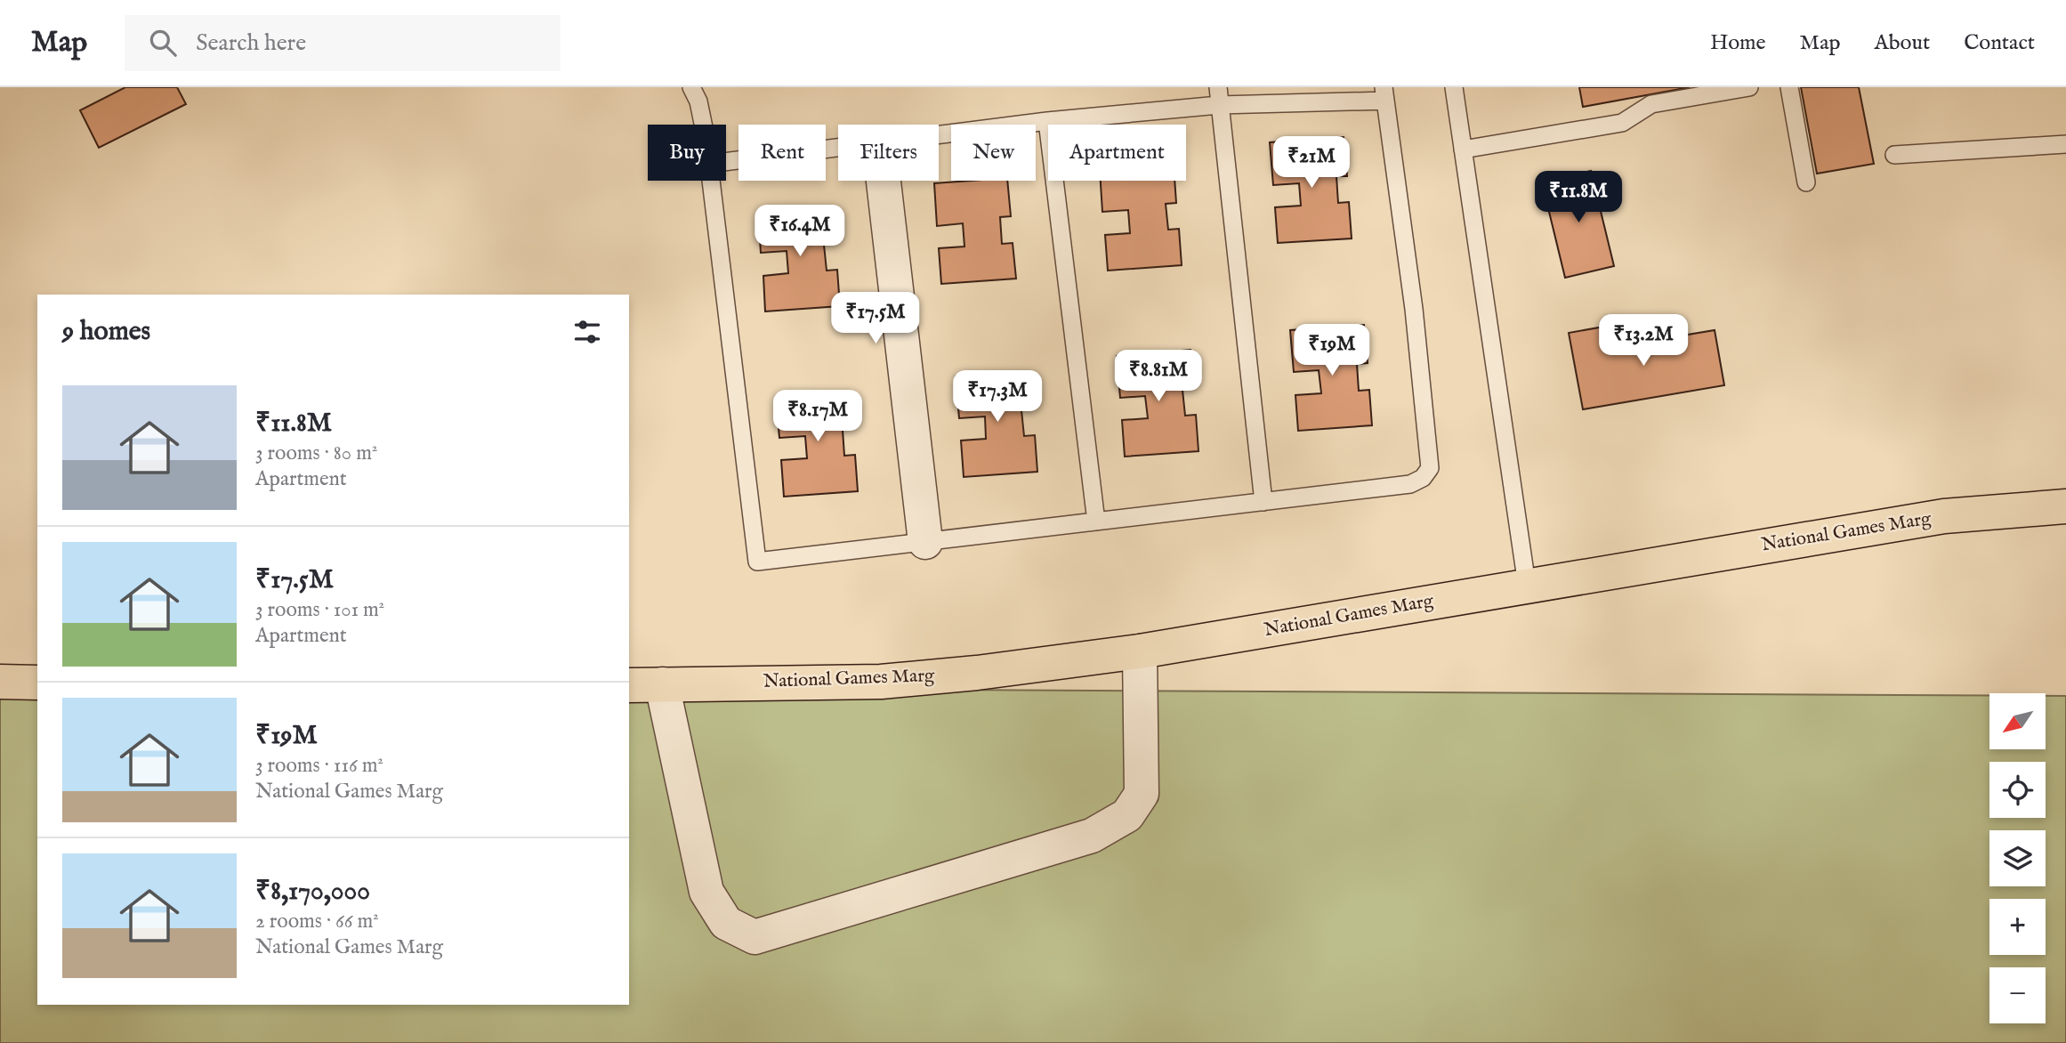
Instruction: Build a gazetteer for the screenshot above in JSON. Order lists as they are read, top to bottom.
{
  "streets": {
    "main road": ["National Games Marg"]
  },
  "north": "bottom left",
  "page": {
    "header": "Map",
    "search": "Search here",
    "nav": [
      "Home",
      "Map",
      "About",
      "Contact"
    ],
    "chip": [
      "Buy",
      "Rent",
      "Filters",
      "New",
      "Apartment"
    ],
    "price": [
      "₹21M",
      "₹11.8M",
      "₹16.4M",
      "₹17.5M",
      "₹13.2M",
      "₹19M",
      "₹8.81M",
      "₹17.3M",
      "₹8.17M"
    ],
    "heading": "9 homes",
    "list": [
      {
        "name": "₹11.8M",
        "note": "3 rooms · 80 m² · Apartment"
      },
      {
        "name": "₹17.5M",
        "note": "3 rooms · 101 m² · Apartment"
      },
      {
        "name": "₹19M",
        "note": "3 rooms · 116 m² · National Games Marg"
      },
      {
        "name": "₹8,170,000",
        "note": "2 rooms · 66 m² · National Games Marg"
      }
    ],
    "map_buttons": ["+", "−"]
  }
}
